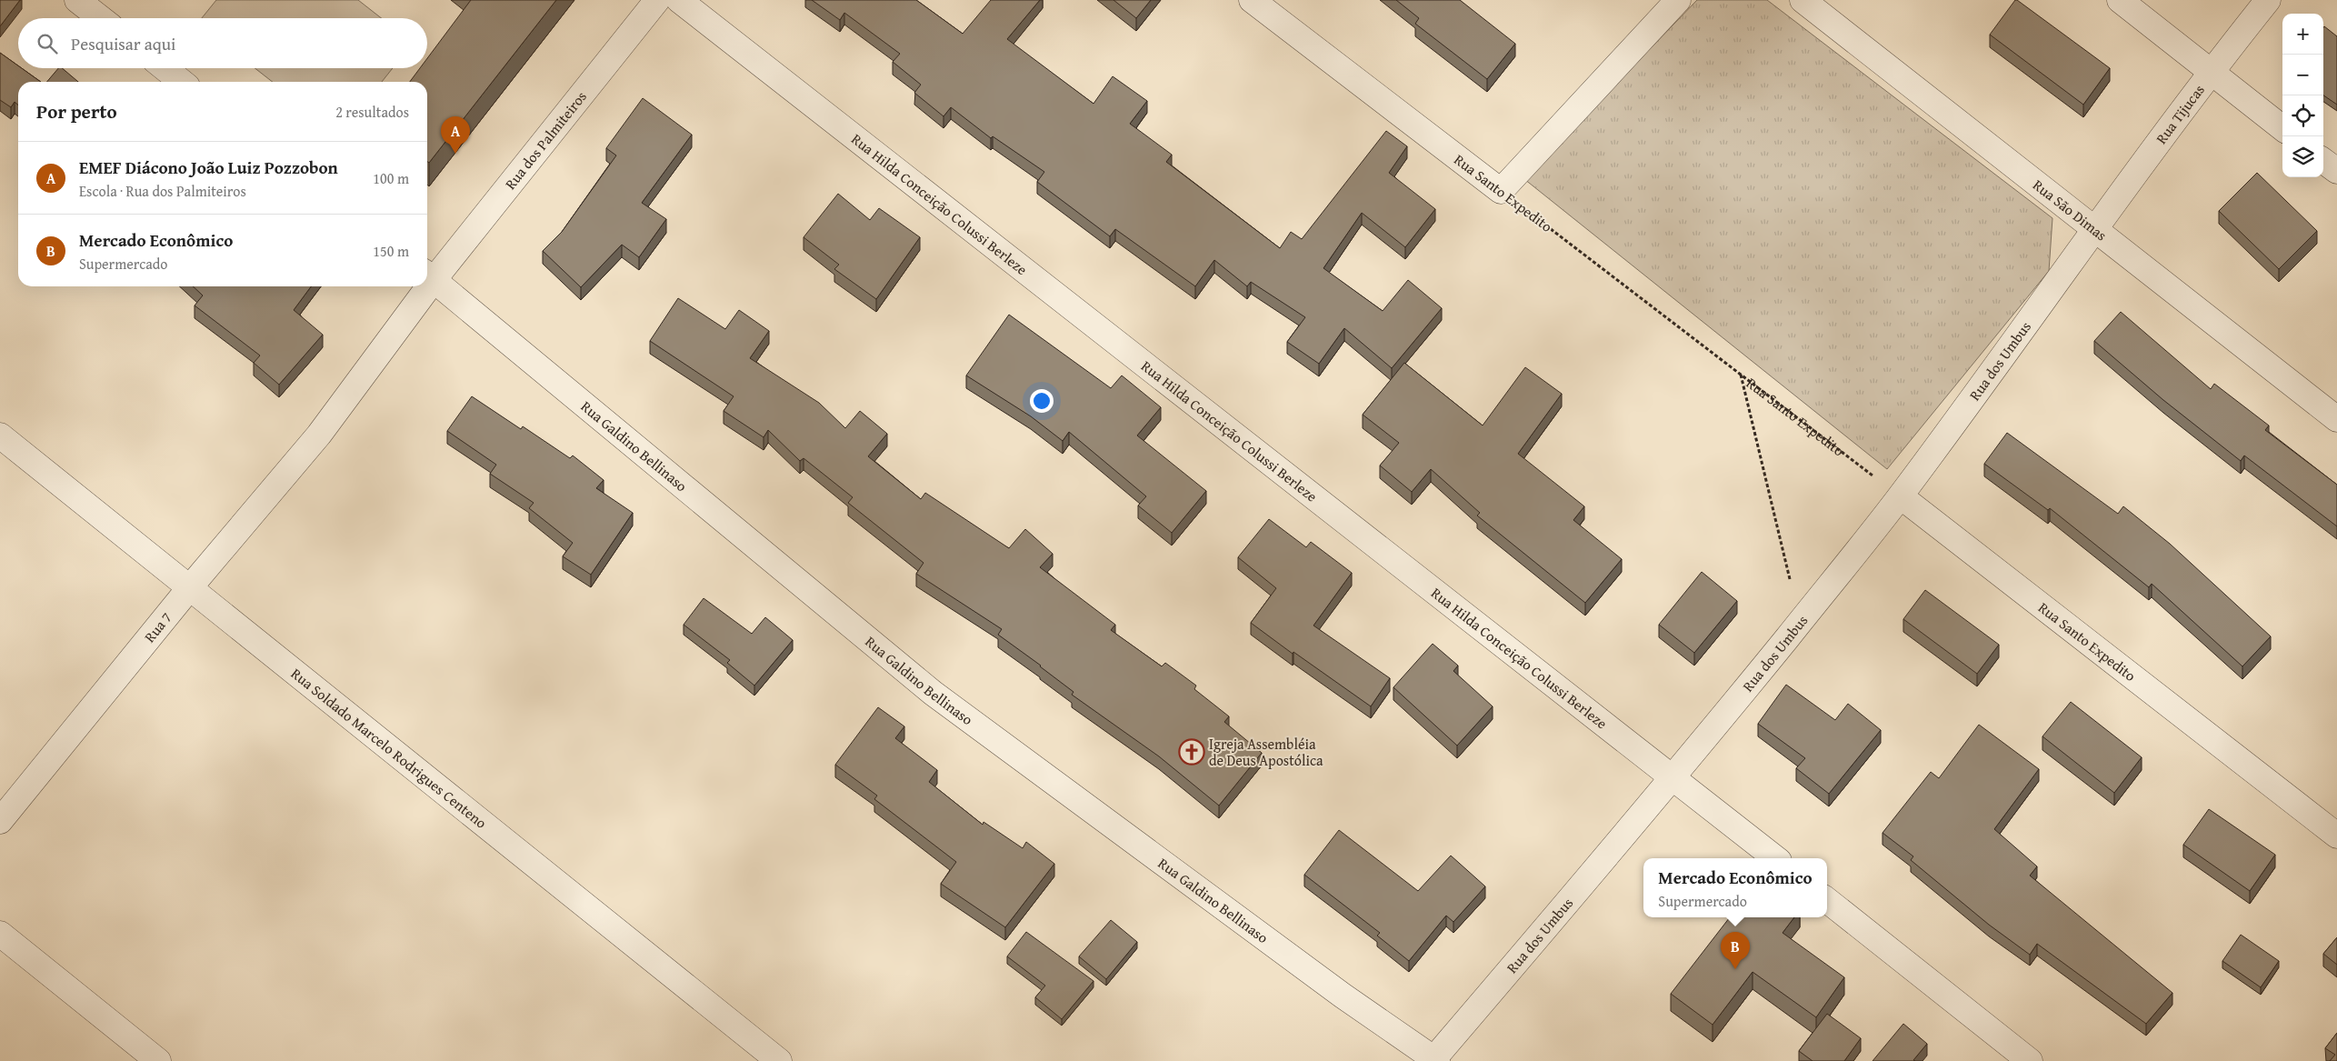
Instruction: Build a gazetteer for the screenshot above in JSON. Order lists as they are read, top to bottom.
{
  "streets": {
    "street": [
      "Rua Tijucas",
      "Rua dos Palmiteiros",
      "Rua Santo Expedito",
      "Rua Hilda Conceição Colussi Berleze",
      "Rua São Dimas",
      "Rua dos Umbus",
      "Rua Galdino Bellinaso",
      "Rua 7",
      "Rua Soldado Marcelo Rodrigues Centeno"
    ]
  },
  "crossings": [
    ["Rua Tijucas", "Rua São Dimas"],
    ["Rua Tijucas", "Rua dos Umbus"],
    ["Rua dos Palmiteiros", "Rua Galdino Bellinaso"],
    ["Rua dos Palmiteiros", "Rua 7"],
    ["Rua Santo Expedito", "Rua dos Umbus"],
    ["Rua Hilda Conceição Colussi Berleze", "Rua dos Umbus"],
    ["Rua São Dimas", "Rua dos Umbus"],
    ["Rua dos Umbus", "Rua Galdino Bellinaso"],
    ["Rua 7", "Rua Soldado Marcelo Rodrigues Centeno"]
  ],
  "places": {
    "church": ["Igreja Assembléia de Deus Apostólica"]
  },
  "page": {
    "map_buttons": ["+", "−"],
    "search": "Pesquisar aqui",
    "heading": ["Por perto", "2 resultados"],
    "pins": ["A", "B"],
    "list": [
      {
        "mark": "A",
        "name": "EMEF Diácono João Luiz Pozzobon",
        "note": "Escola · Rua dos Palmiteiros",
        "value": "100 m"
      },
      {
        "mark": "B",
        "name": "Mercado Econômico",
        "note": "Supermercado",
        "value": "150 m"
      }
    ],
    "popup": ["Mercado Econômico", "Supermercado"]
  }
}
